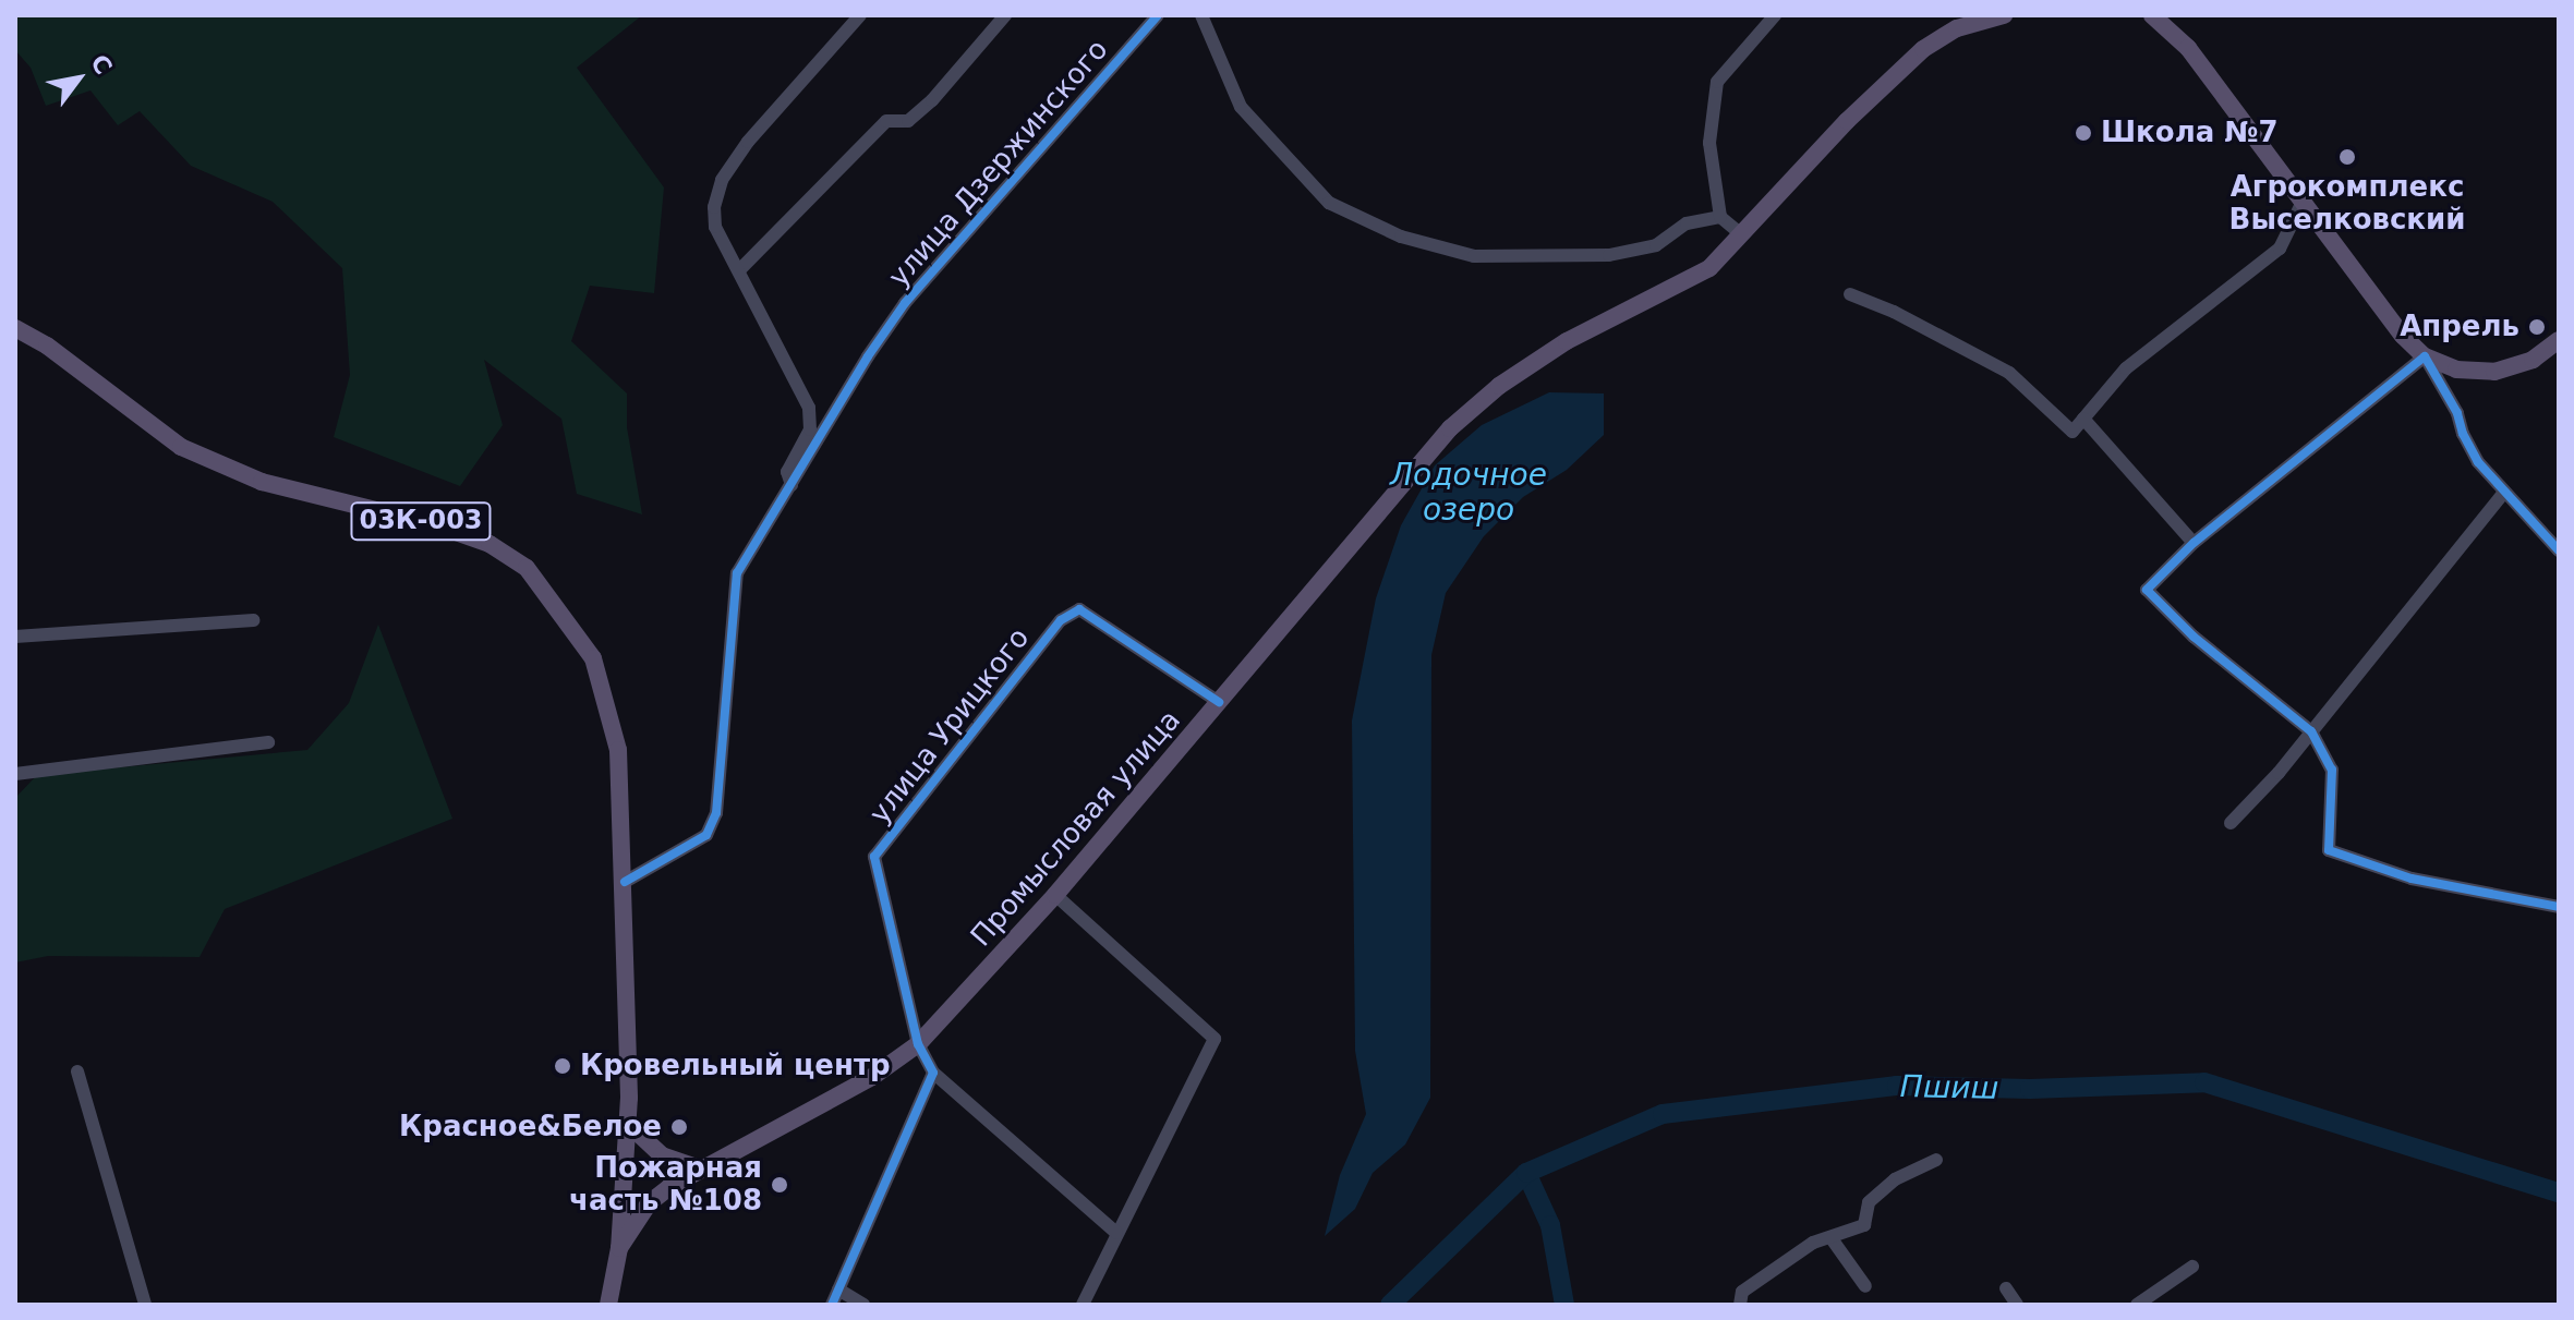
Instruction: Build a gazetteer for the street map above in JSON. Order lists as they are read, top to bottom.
{
  "streets": {
    "main road": ["03К-003", "Промысловая улица"],
    "street": ["улица Дзержинского", "улица Урицкого"]
  },
  "crossings": [
    ["улица Дзержинского", "03К-003"],
    ["03К-003", "Промысловая улица"],
    ["улица Урицкого", "Промысловая улица"]
  ],
  "water": ["Лодочное озеро", "Пшиш"],
  "places": [
    "Школа №7",
    "Агрокомплекс Выселковский",
    "Апрель",
    "Кровельный центр",
    "Красное&Белое",
    "Пожарная часть №108"
  ],
  "north": "top right"
}
